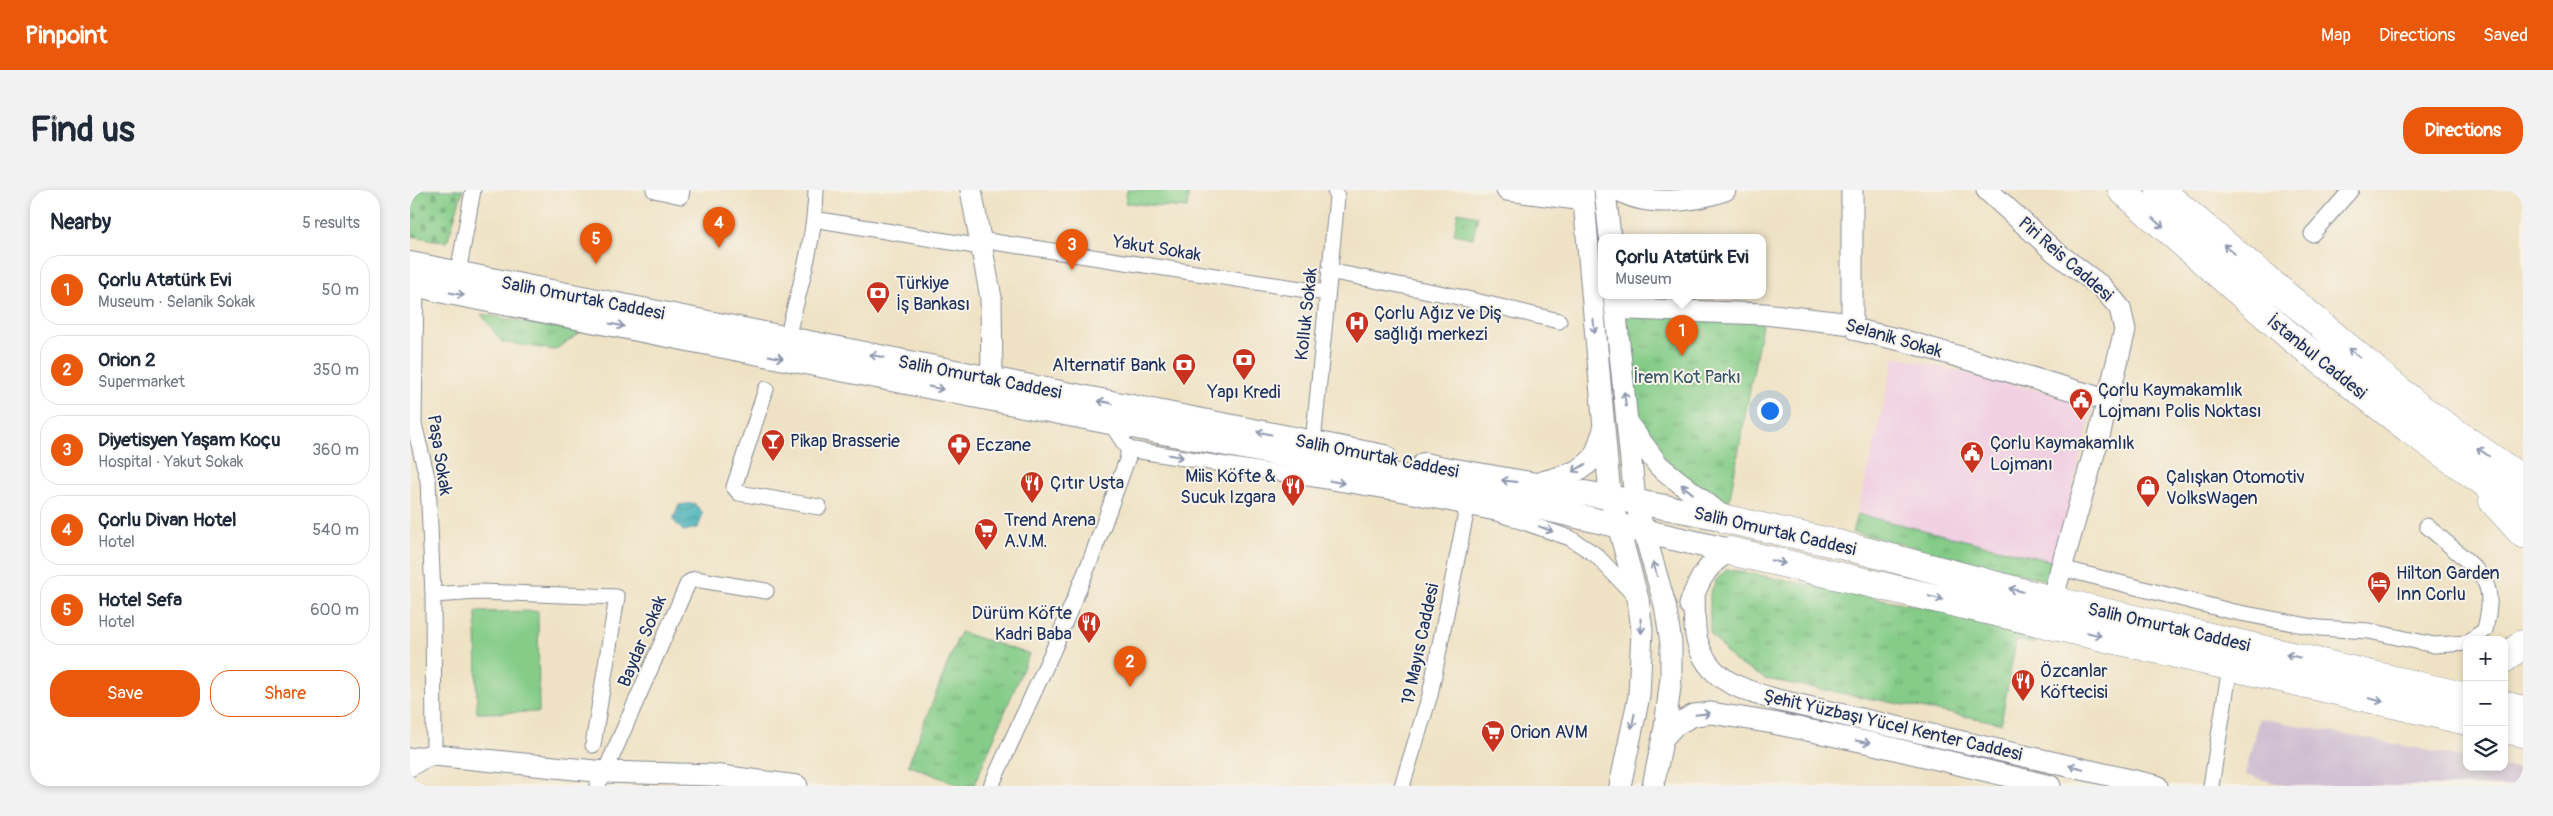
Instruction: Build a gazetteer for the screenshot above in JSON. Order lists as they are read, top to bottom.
{
  "streets": {
    "highway": ["Salih Omurtak Caddesi", "İstanbul Caddesi"],
    "main road": ["Piri Reis Caddesi", "Selanik Sokak", "Şehit Yüzbaşı Yücel Kenter Caddesi"],
    "street": [
      "Yakut Sokak",
      "Kolluk Sokak",
      "Paşa Sokak",
      "Baydar Sokak",
      "19 Mayıs Caddesi"
    ]
  },
  "crossings": [
    ["Yakut Sokak", "Kolluk Sokak"],
    ["Piri Reis Caddesi", "Salih Omurtak Caddesi"],
    ["Piri Reis Caddesi", "Selanik Sokak"],
    ["Salih Omurtak Caddesi", "Kolluk Sokak"],
    ["Salih Omurtak Caddesi", "Paşa Sokak"]
  ],
  "parks": ["İrem Kot Parkı"],
  "places": {
    "bank": ["Türkiye İş Bankası", "Yapı Kredi", "Alternatif Bank"],
    "hospital": ["Çorlu Ağız ve Diş sağlığı merkezi"],
    "public building": ["Çorlu Kaymakamlık Lojmanı Polis Noktası", "Çorlu Kaymakamlık Lojmanı"],
    "bar": ["Pikap Brasserie"],
    "pharmacy": ["Eczane"],
    "restaurant": [
      "Çıtır Usta",
      "Miis Köfte & Sucuk Izgara",
      "Dürüm Köfte Kadri Baba",
      "Özcanlar Köftecisi"
    ],
    "shop": ["Çalışkan Otomotiv VolksWagen"],
    "supermarket": ["Trend Arena A.V.M.", "Orion AVM"],
    "hotel": ["Hilton Garden Inn Corlu"]
  },
  "page": {
    "header": "Pinpoint",
    "nav": ["Map", "Directions", "Saved"],
    "buttons": [
      "Directions",
      ["Save", "Share"]
    ],
    "title": "Find us",
    "heading": ["Nearby", "5 results"],
    "pins": [
      "4",
      "5",
      "3",
      "1",
      "2"
    ],
    "popup": ["Çorlu Atatürk Evi", "Museum"],
    "list": [
      {
        "mark": "1",
        "name": "Çorlu Atatürk Evi",
        "note": "Museum · Selanik Sokak",
        "value": "50 m"
      },
      {
        "mark": "2",
        "name": "Orion 2",
        "note": "Supermarket",
        "value": "350 m"
      },
      {
        "mark": "3",
        "name": "Diyetisyen Yaşam Koçu",
        "note": "Hospital · Yakut Sokak",
        "value": "360 m"
      },
      {
        "mark": "4",
        "name": "Çorlu Divan Hotel",
        "note": "Hotel",
        "value": "540 m"
      },
      {
        "mark": "5",
        "name": "Hotel Sefa",
        "note": "Hotel",
        "value": "600 m"
      }
    ],
    "map_buttons": ["+", "−"]
  }
}
